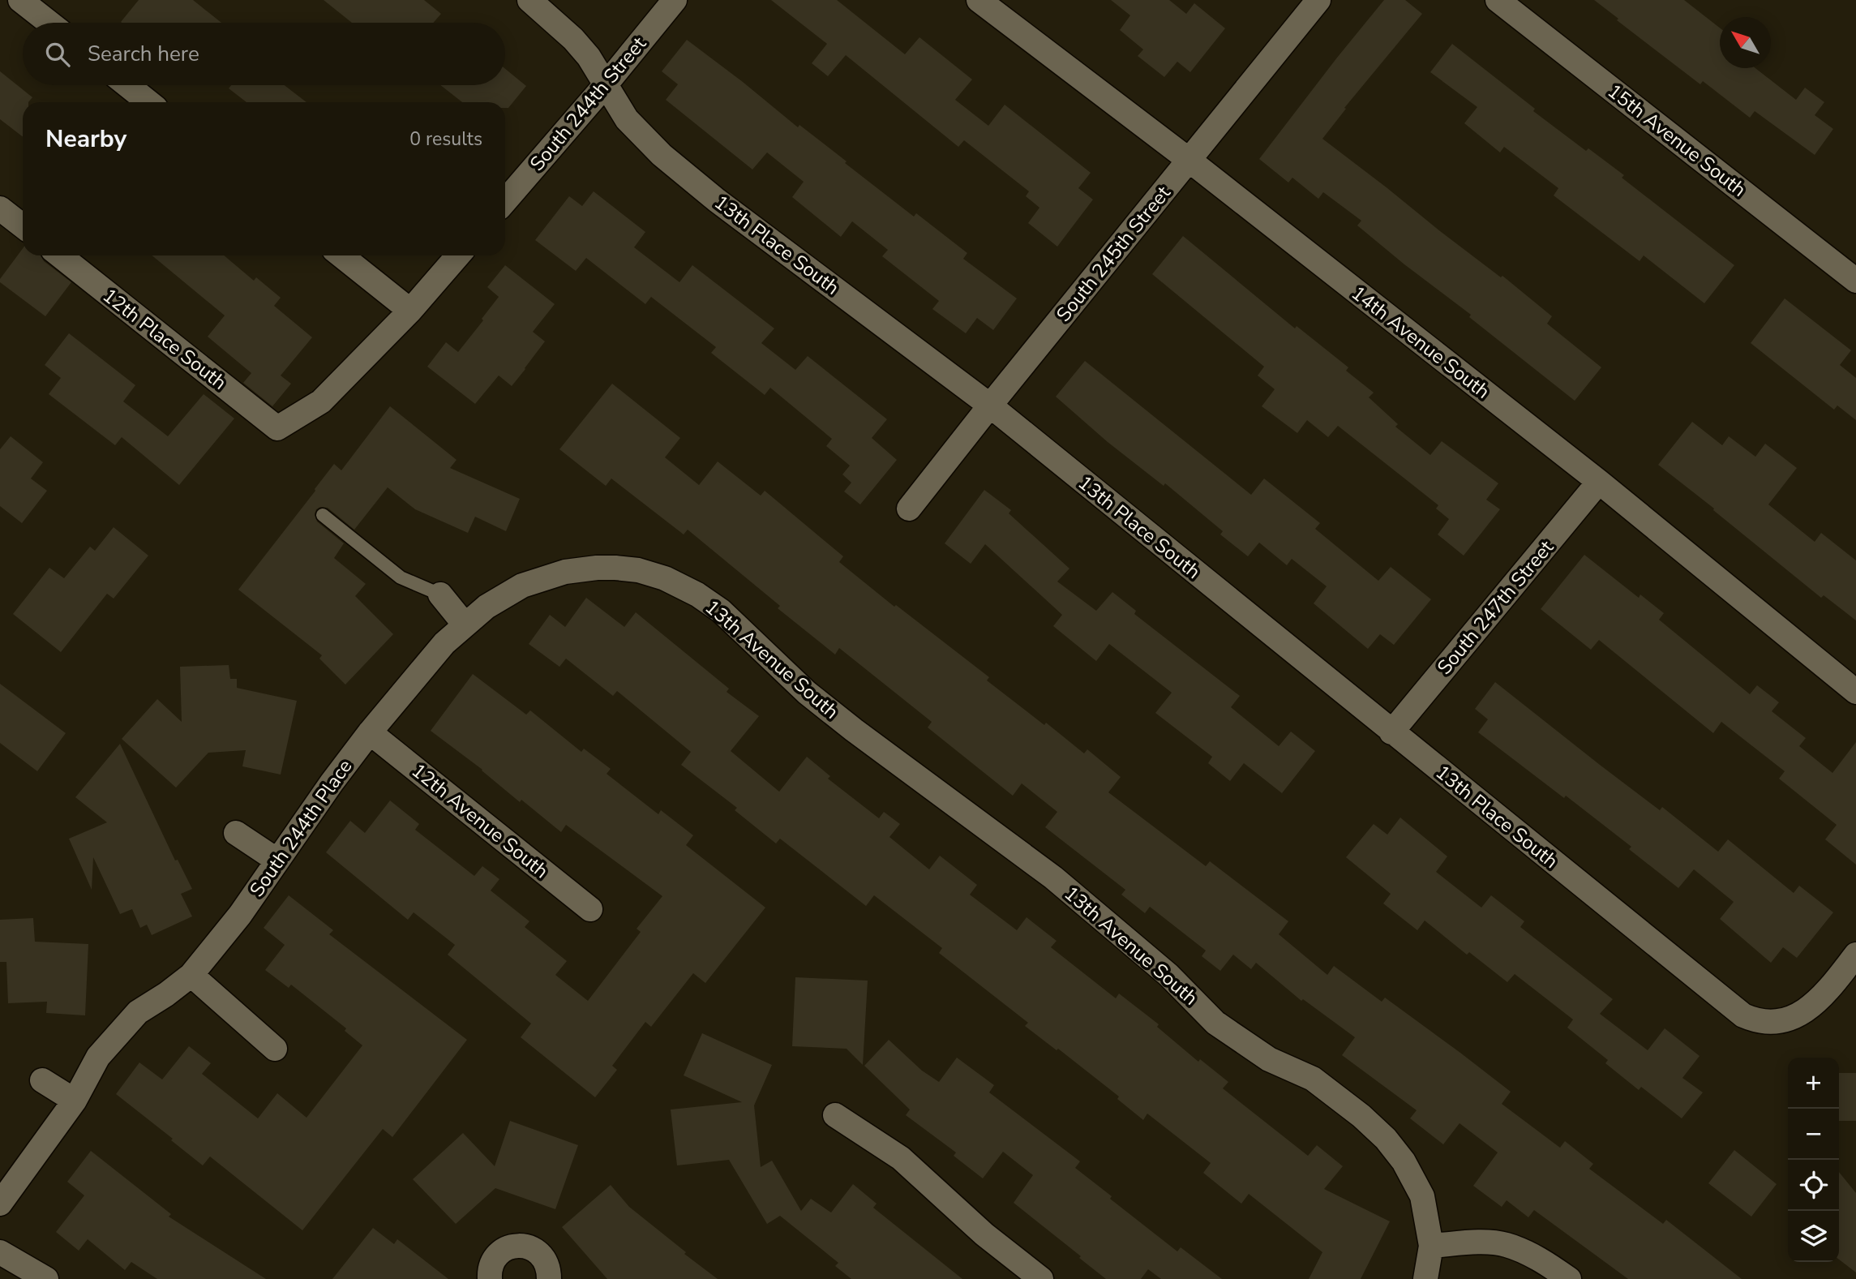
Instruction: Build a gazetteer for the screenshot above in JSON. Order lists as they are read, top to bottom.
{
  "streets": {
    "street": [
      "South 244th Street",
      "15th Avenue South",
      "13th Place South",
      "South 245th Street",
      "12th Place South",
      "14th Avenue South",
      "South 247th Street",
      "13th Avenue South",
      "12th Avenue South",
      "South 244th Place"
    ]
  },
  "crossings": [
    ["South 244th Street", "13th Place South"],
    ["13th Place South", "South 245th Street"],
    ["13th Place South", "South 247th Street"],
    ["South 245th Street", "14th Avenue South"],
    ["14th Avenue South", "South 247th Street"],
    ["13th Avenue South", "South 244th Place"],
    ["12th Avenue South", "South 244th Place"]
  ],
  "north": "top left",
  "page": {
    "search": "Search here",
    "heading": ["Nearby", "0 results"],
    "map_buttons": ["+", "−"]
  }
}
